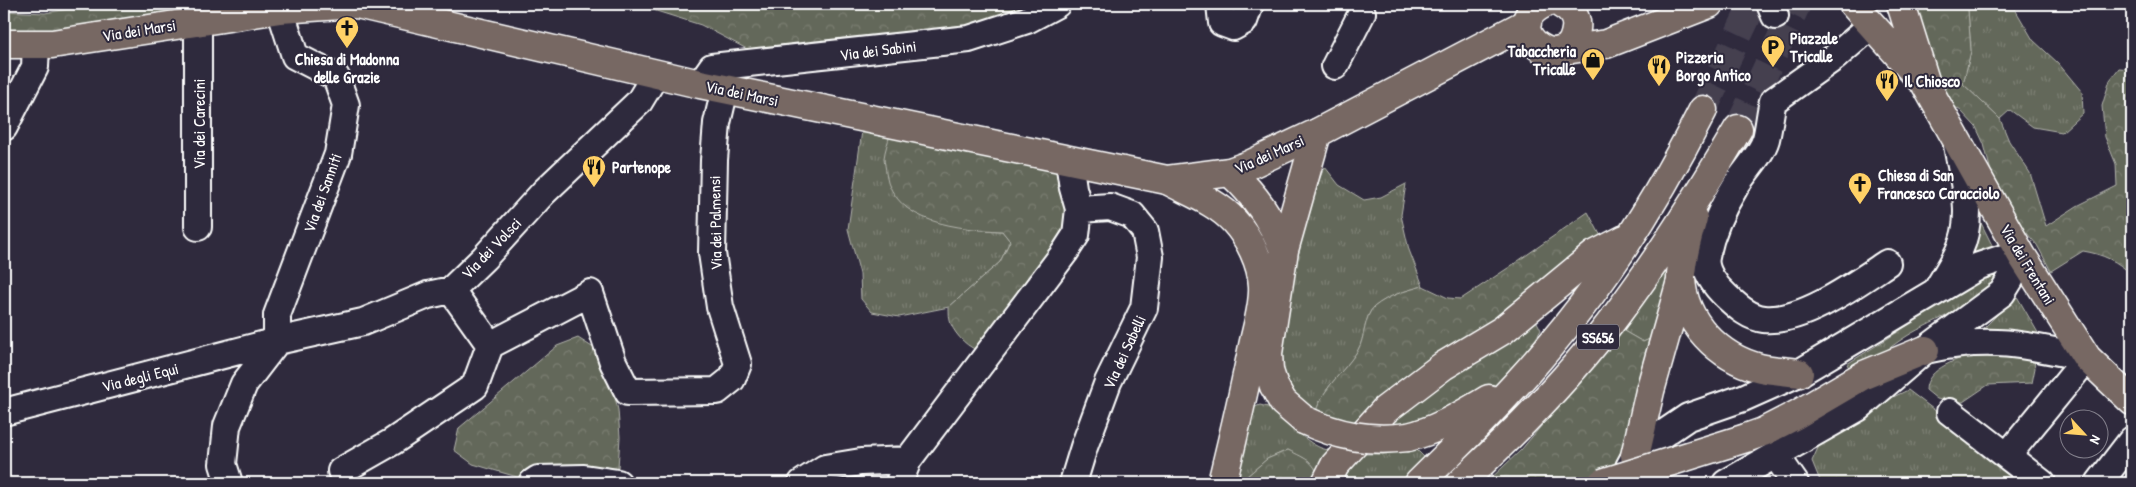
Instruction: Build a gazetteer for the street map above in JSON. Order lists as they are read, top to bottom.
{
  "streets": {
    "main road": ["Via dei Marsi", "Via dei Frentani", "SS656"],
    "street": [
      "Via dei Sabini",
      "Via dei Carecini",
      "Via dei Sanniti",
      "Via dei Palmensi",
      "Via dei Volsci",
      "Via dei Sabelli",
      "Via degli Equi"
    ]
  },
  "crossings": [
    ["Via dei Marsi", "Via dei Sabini"],
    ["Via dei Marsi", "Via dei Carecini"],
    ["Via dei Marsi", "Via dei Sanniti"],
    ["Via dei Marsi", "Via dei Palmensi"],
    ["Via dei Marsi", "Via dei Volsci"],
    ["Via dei Sabini", "Via dei Palmensi"],
    ["Via dei Sanniti", "Via dei Volsci"],
    ["Via dei Sanniti", "Via degli Equi"],
    ["Via dei Volsci", "Via degli Equi"]
  ],
  "places": {
    "church": ["Chiesa di Madonna delle Grazie", "Chiesa di San Francesco Caracciolo"],
    "parking": ["Piazzale Tricalle"],
    "shop": ["Tabaccheria Tricalle"],
    "restaurant": ["Pizzeria Borgo Antico", "Il Chiosco", "Partenope"]
  },
  "north": "bottom right"
}
